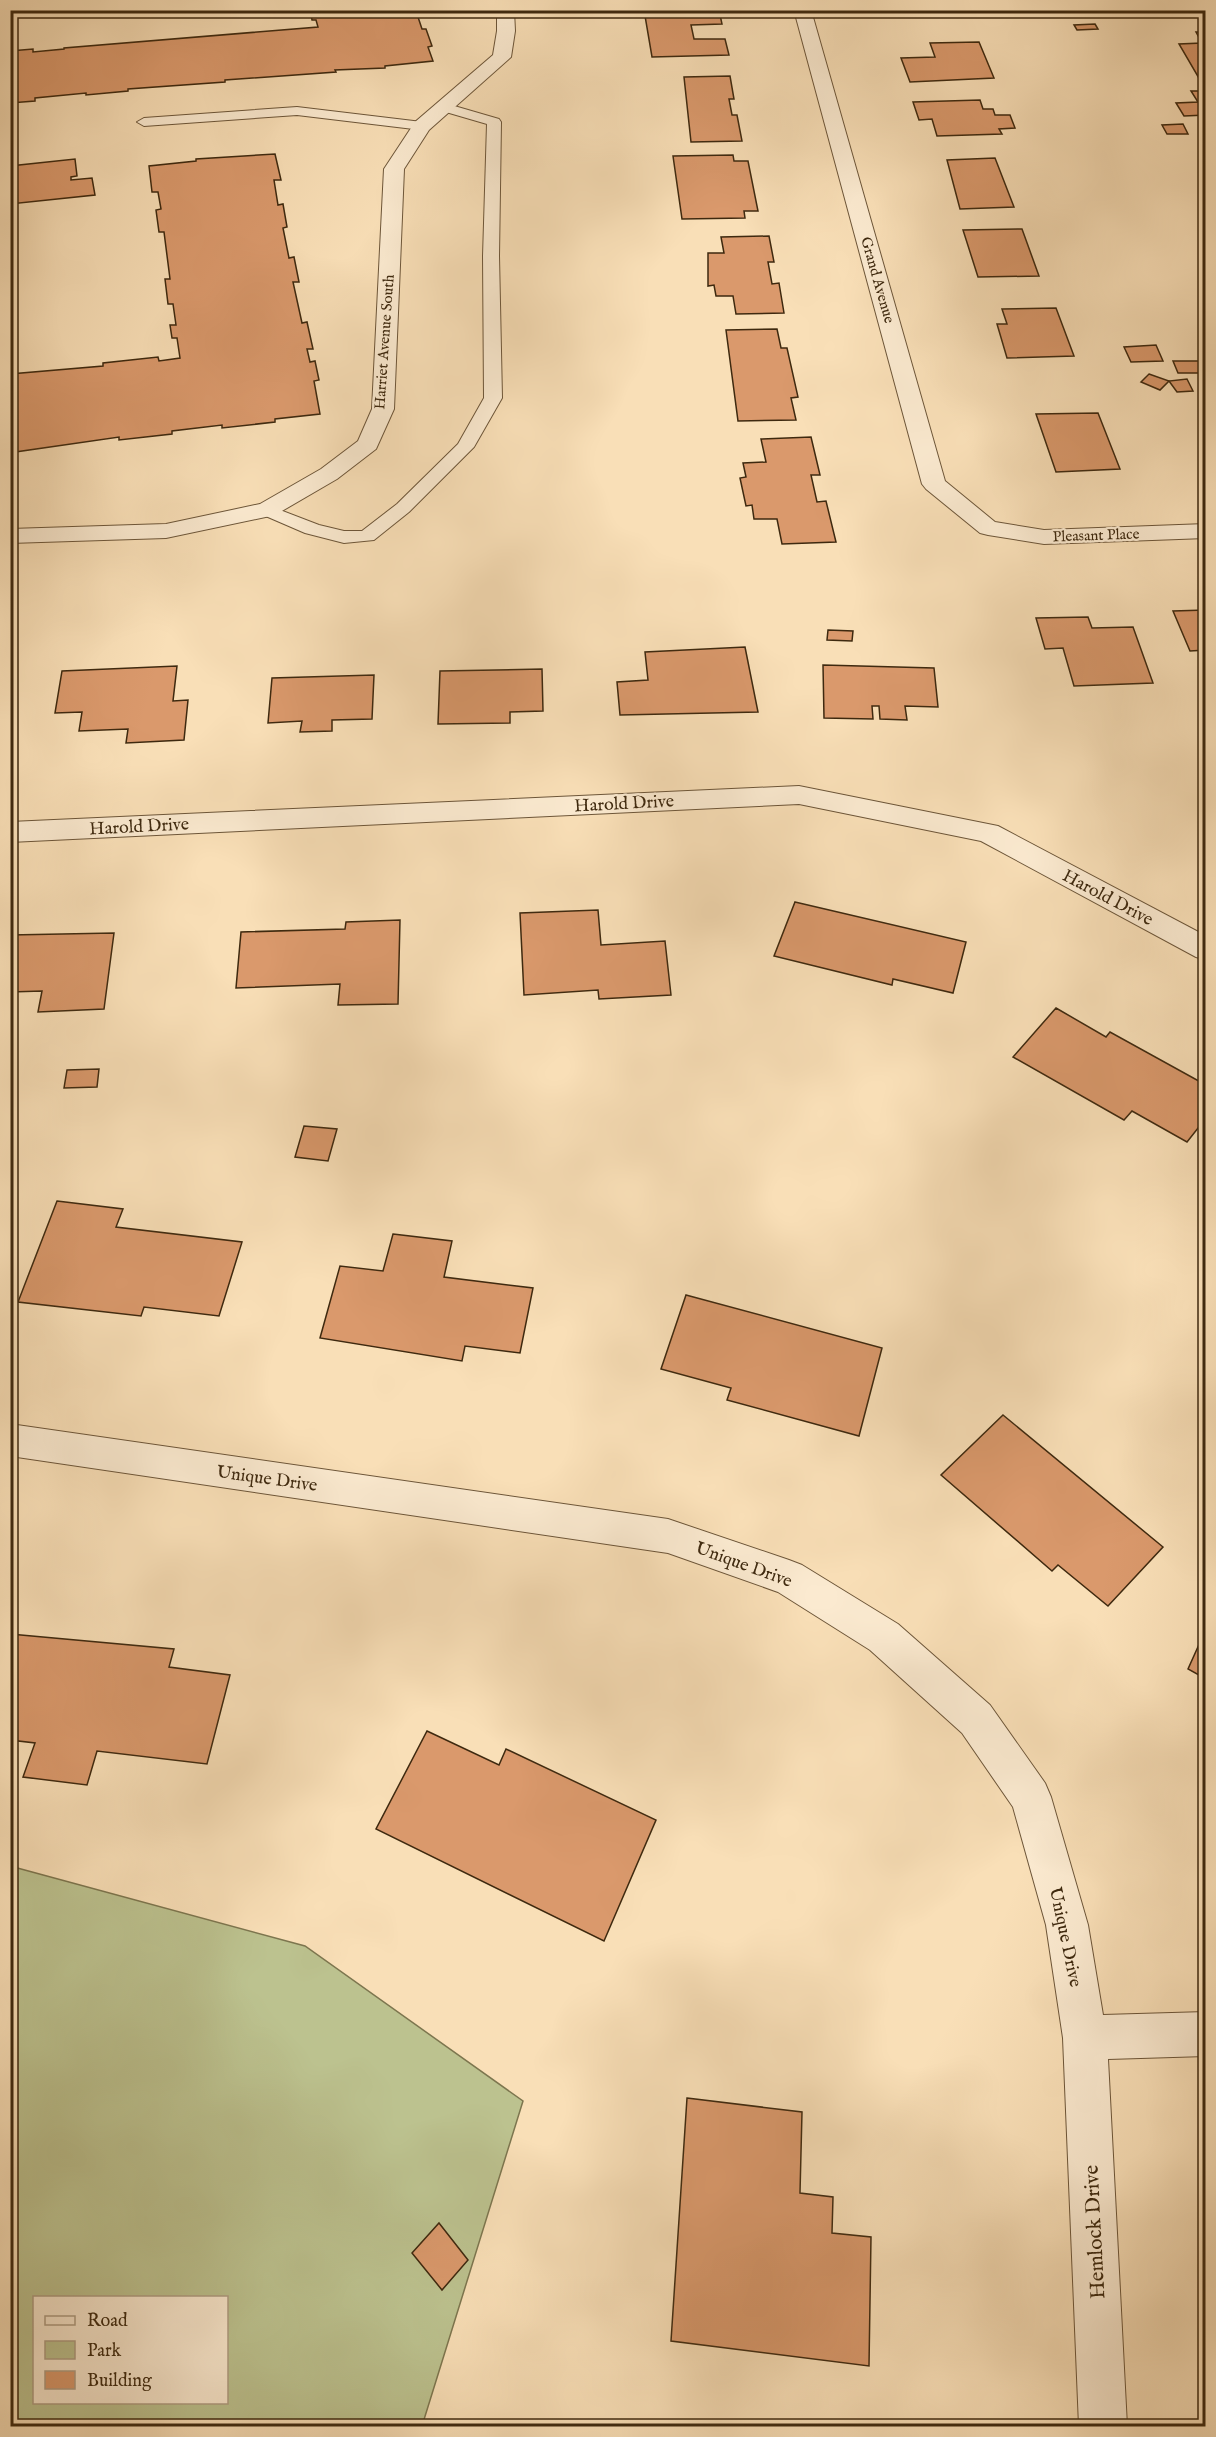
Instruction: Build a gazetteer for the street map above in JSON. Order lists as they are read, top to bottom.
{
  "streets": {
    "street": [
      "Grand Avenue",
      "Harriet Avenue South",
      "Pleasant Place",
      "Harold Drive",
      "Unique Drive",
      "Hemlock Drive"
    ]
  },
  "crossings": [
    ["Grand Avenue", "Pleasant Place"],
    ["Unique Drive", "Hemlock Drive"]
  ],
  "legend": ["Road", "Park", "Building"]
}
